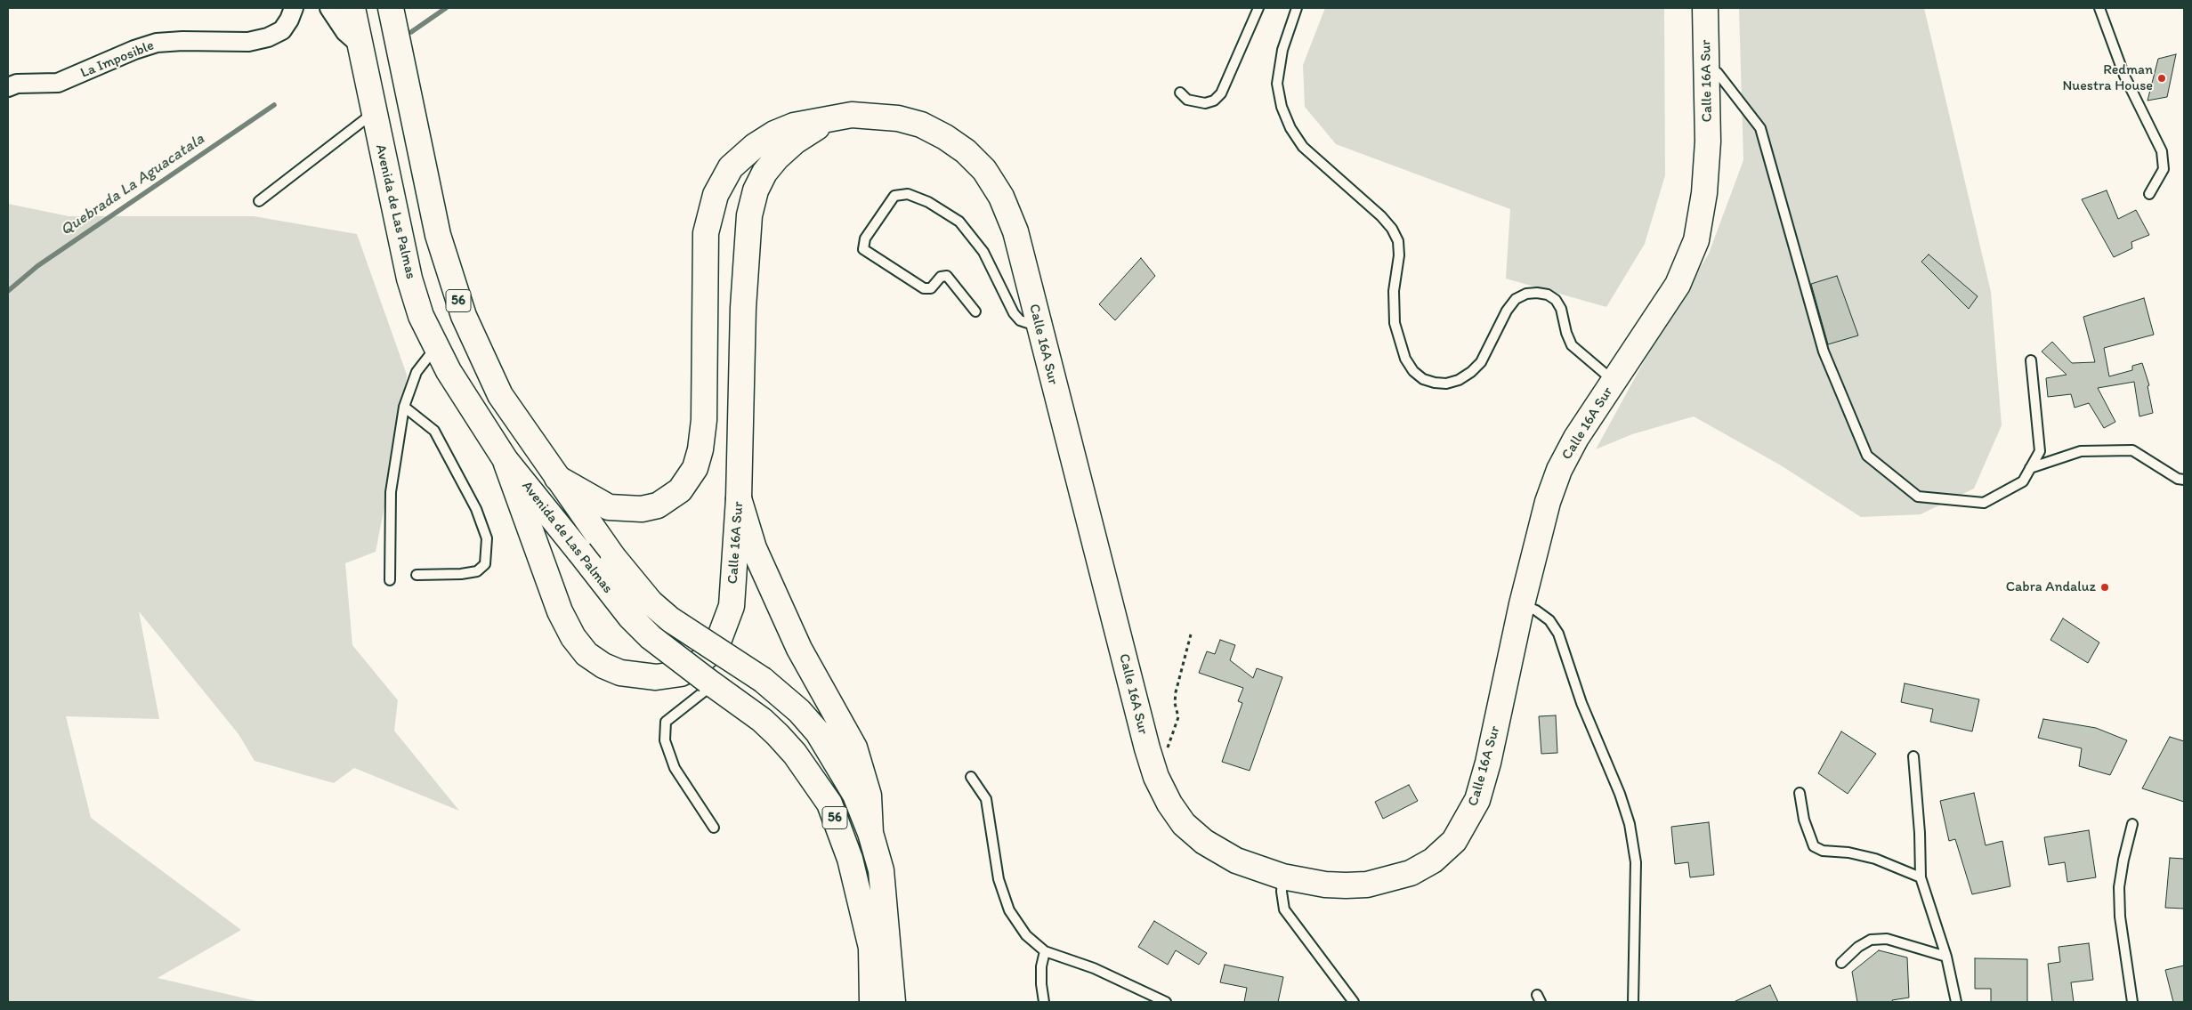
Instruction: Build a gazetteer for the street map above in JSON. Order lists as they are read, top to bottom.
{
  "streets": {
    "main road": ["Calle 16A Sur", "Avenida de Las Palmas", "56"],
    "street": ["La Imposible"]
  },
  "crossings": [
    ["Calle 16A Sur", "Avenida de Las Palmas"]
  ],
  "water": ["Quebrada La Aguacatala"],
  "places": ["Redman Nuestra House", "Cabra Andaluz"]
}
